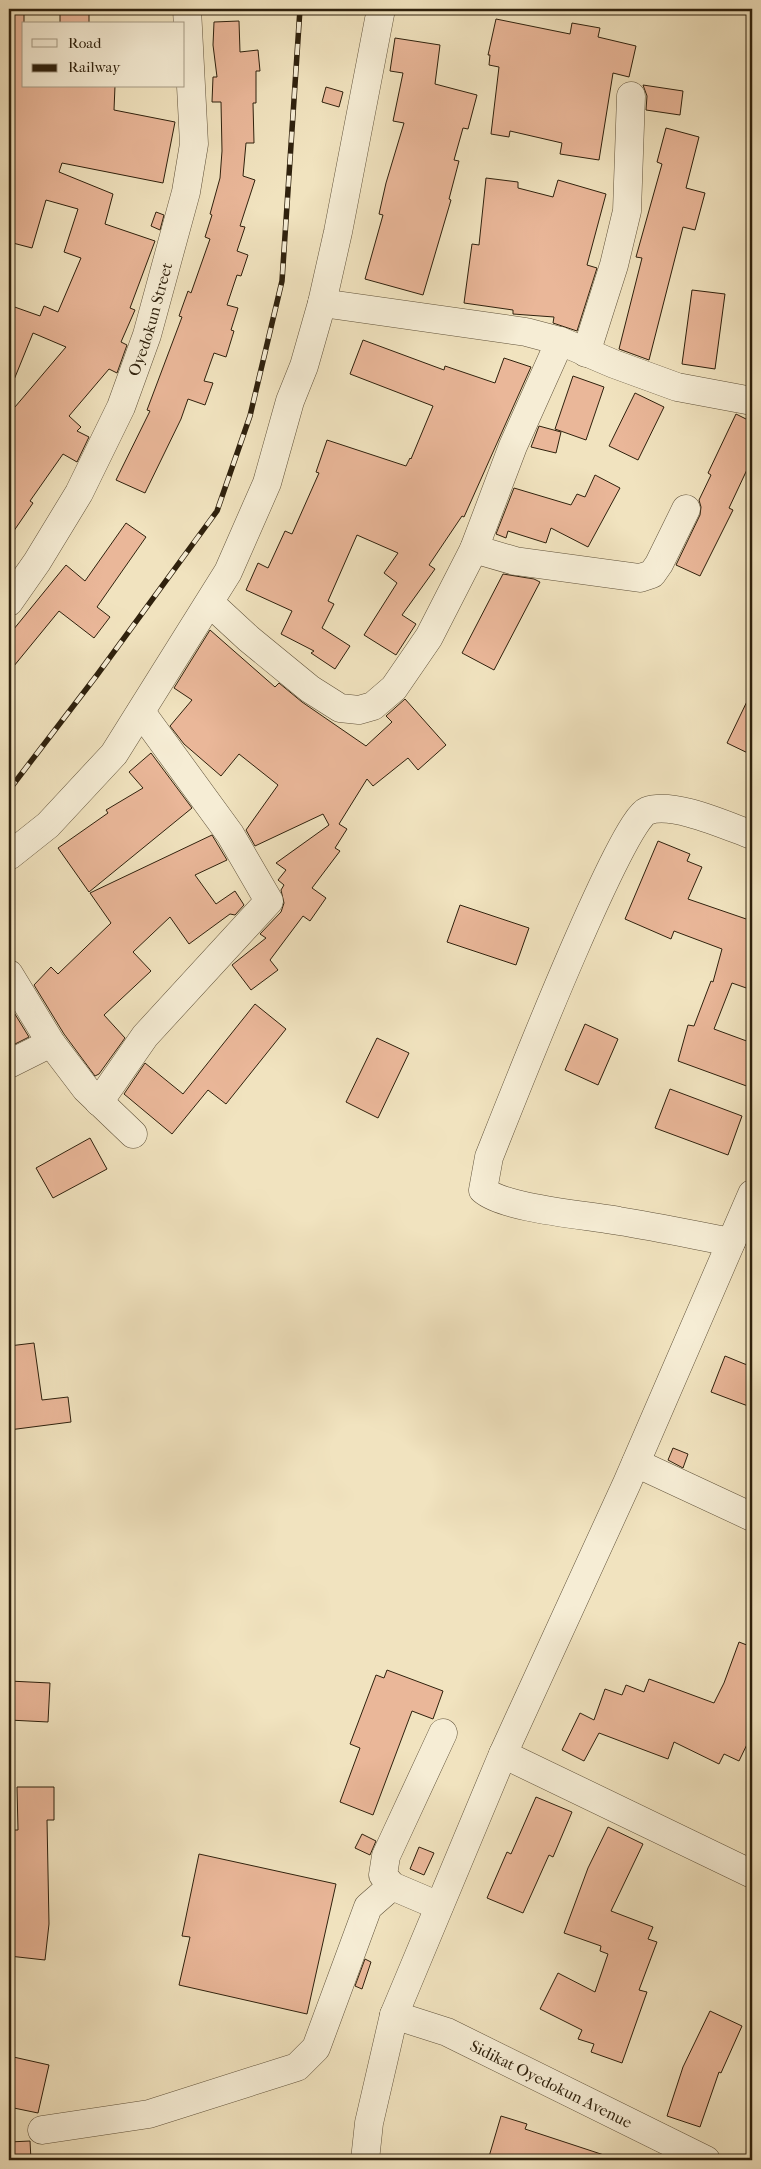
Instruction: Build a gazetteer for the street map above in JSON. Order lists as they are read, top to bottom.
{
  "streets": {
    "street": ["Oyedokun Street", "Sidikat Oyedokun Avenue"]
  },
  "legend": ["Road", "Railway"]
}
